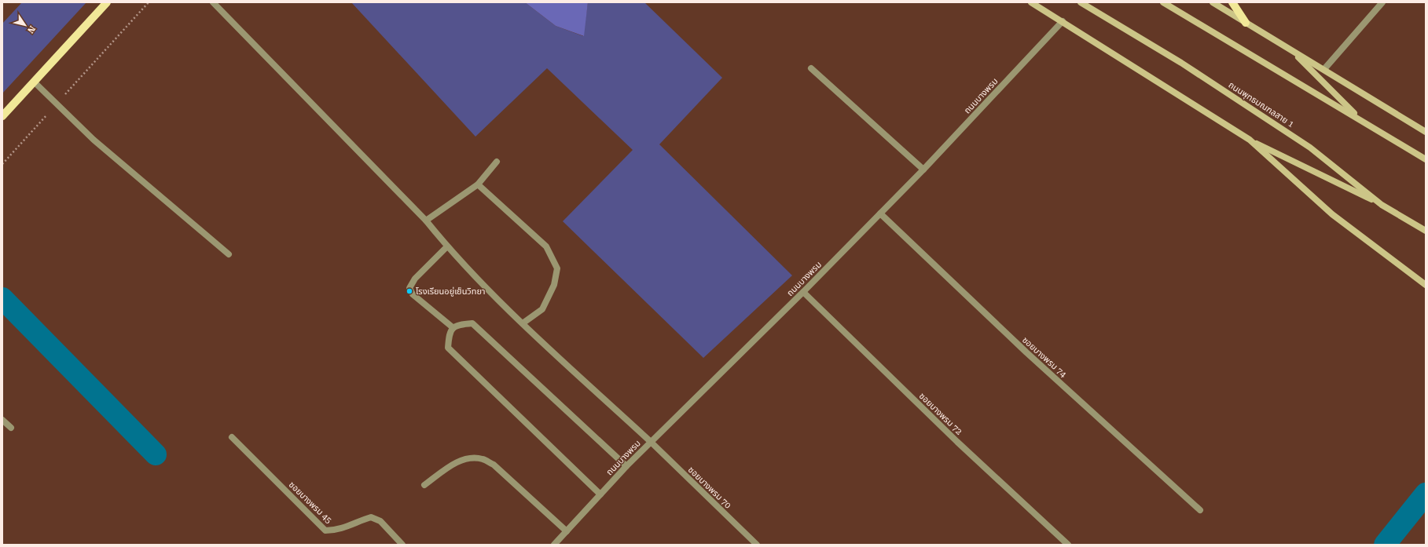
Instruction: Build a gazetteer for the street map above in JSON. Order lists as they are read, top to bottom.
{
  "streets": {
    "main road": ["ถนนพุทธมณฑลสาย 1"],
    "street": [
      "ถนนบางพรม",
      "ซอยบางพรม 74",
      "ซอยบางพรม 72",
      "ซอยบางพรม 70",
      "ซอยบางพรม 45"
    ]
  },
  "crossings": [
    ["ถนนบางพรม", "ซอยบางพรม 74"],
    ["ถนนบางพรม", "ซอยบางพรม 72"],
    ["ถนนบางพรม", "ซอยบางพรม 70"]
  ],
  "places": ["โรงเรียนอยู่เย็นวิทยา"],
  "north": "bottom right"
}
